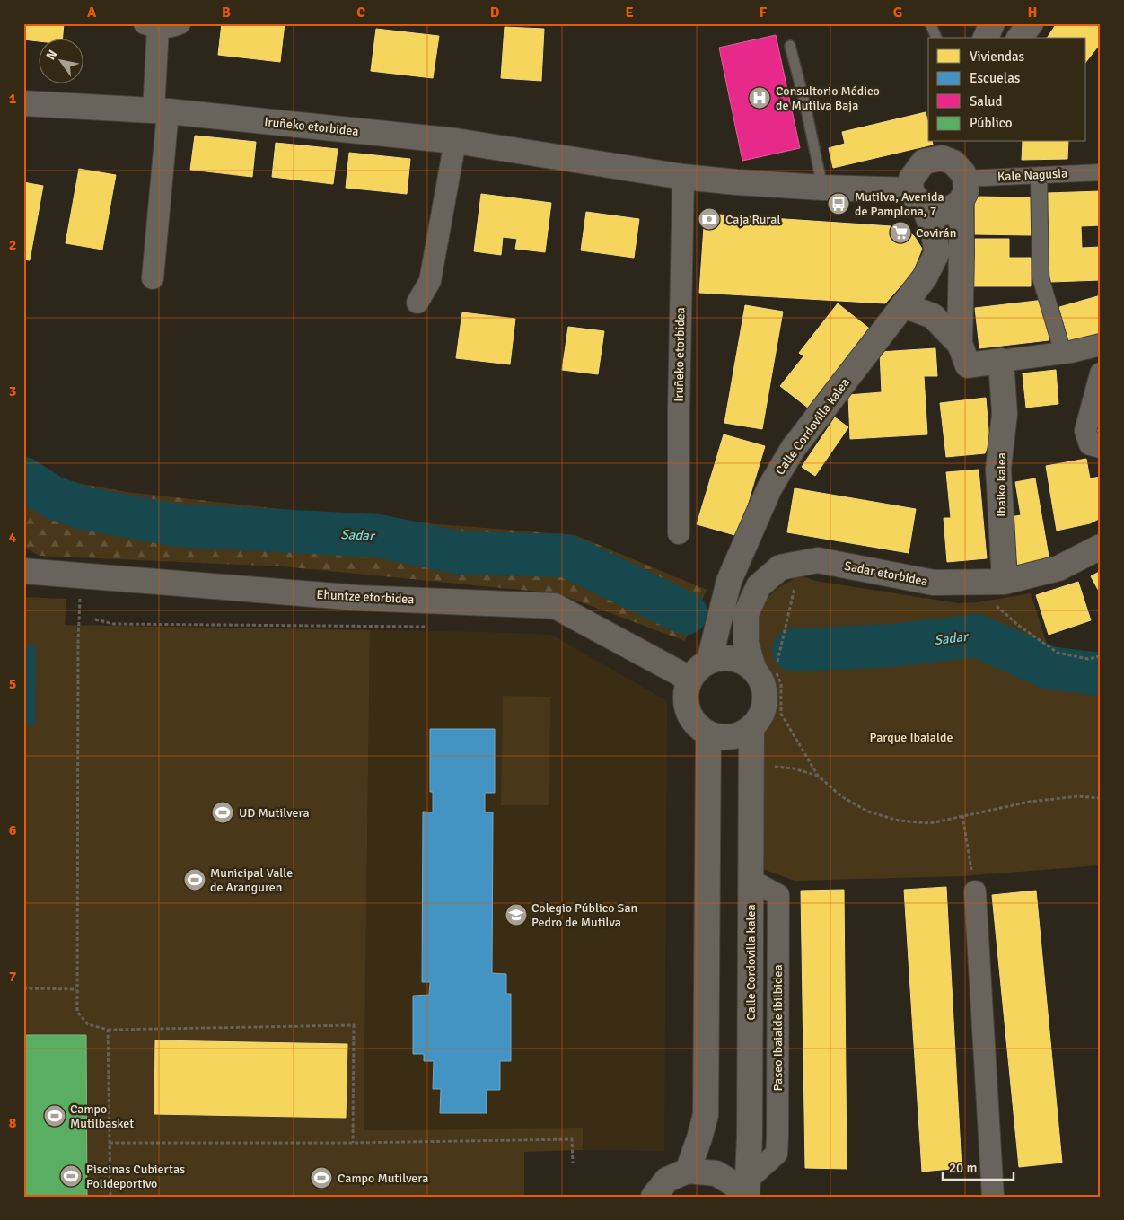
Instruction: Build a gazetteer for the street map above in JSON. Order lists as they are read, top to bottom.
{
  "streets": {
    "street": [
      "Iruñeko etorbidea",
      "Kale Nagusia",
      "Calle Cordovilla kalea",
      "Ibaiko kalea",
      "Sadar etorbidea",
      "Ehuntze etorbidea"
    ]
  },
  "crossings": [
    ["Iruñeko etorbidea", "Kale Nagusia"],
    ["Iruñeko etorbidea", "Calle Cordovilla kalea"],
    ["Kale Nagusia", "Calle Cordovilla kalea"],
    ["Calle Cordovilla kalea", "Sadar etorbidea"],
    ["Calle Cordovilla kalea", "Ehuntze etorbidea"],
    ["Ibaiko kalea", "Sadar etorbidea"],
    ["Sadar etorbidea", "Ehuntze etorbidea"]
  ],
  "water": ["Sadar"],
  "parks": ["Parque Ibaialde"],
  "places": {
    "hospital": ["Consultorio Médico de Mutilva Baja"],
    "bus stop": ["Mutilva, Avenida de Pamplona, 7"],
    "bank": ["Caja Rural"],
    "supermarket": ["Covirán"],
    "sports": [
      "UD Mutilvera",
      "Municipal Valle de Aranguren",
      "Campo Mutilbasket",
      "Piscinas Cubiertas Polideportivo",
      "Campo Mutilvera"
    ],
    "school or university": ["Colegio Público San Pedro de Mutilva"]
  },
  "legend": [
    "Viviendas",
    "Escuelas",
    "Salud",
    "Público"
  ],
  "scale_bar": "20 m",
  "north": "top left",
  "grid": {
    "columns": [
      "A",
      "B",
      "C",
      "D",
      "E",
      "F",
      "G",
      "H"
    ],
    "rows": [
      "1",
      "2",
      "3",
      "4",
      "5",
      "6",
      "7",
      "8"
    ]
  }
}
